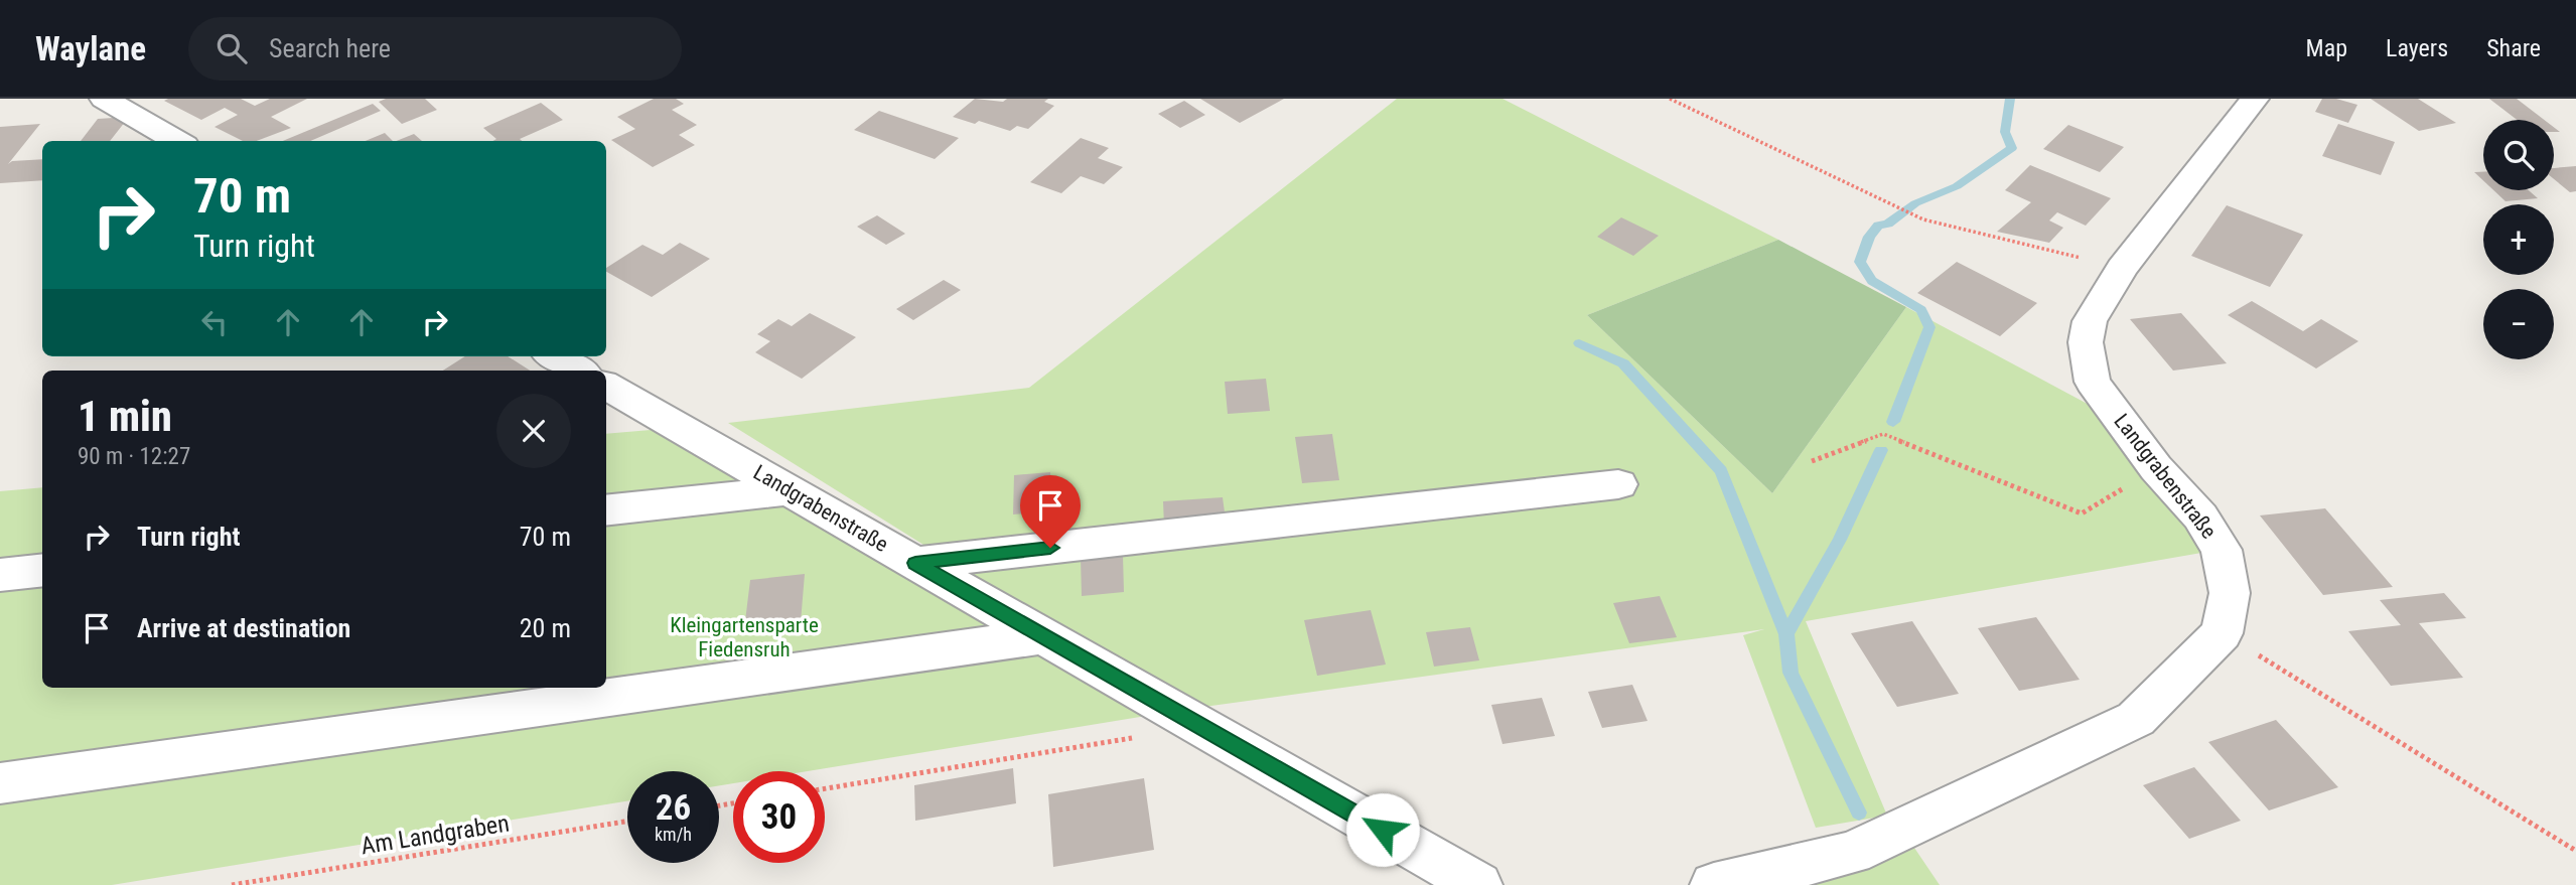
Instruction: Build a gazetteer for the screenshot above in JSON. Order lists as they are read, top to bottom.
{
  "streets": {
    "street": ["Landgrabenstraße"],
    "path": ["Am Landgraben"]
  },
  "parks": ["Kleingartensparte Fiedensruh"],
  "page": {
    "header": "Waylane",
    "search": "Search here",
    "nav": ["Map", "Layers", "Share"],
    "map_buttons": ["+", "−"],
    "turn": ["70 m", "Turn right"],
    "heading": ["1 min", "90 m · 12:27"],
    "list": [
      {
        "name": "Turn right",
        "value": "70 m"
      },
      {
        "name": "Arrive at destination",
        "value": "20 m"
      }
    ],
    "speed": "26 km/h",
    "limit": "30"
  }
}
